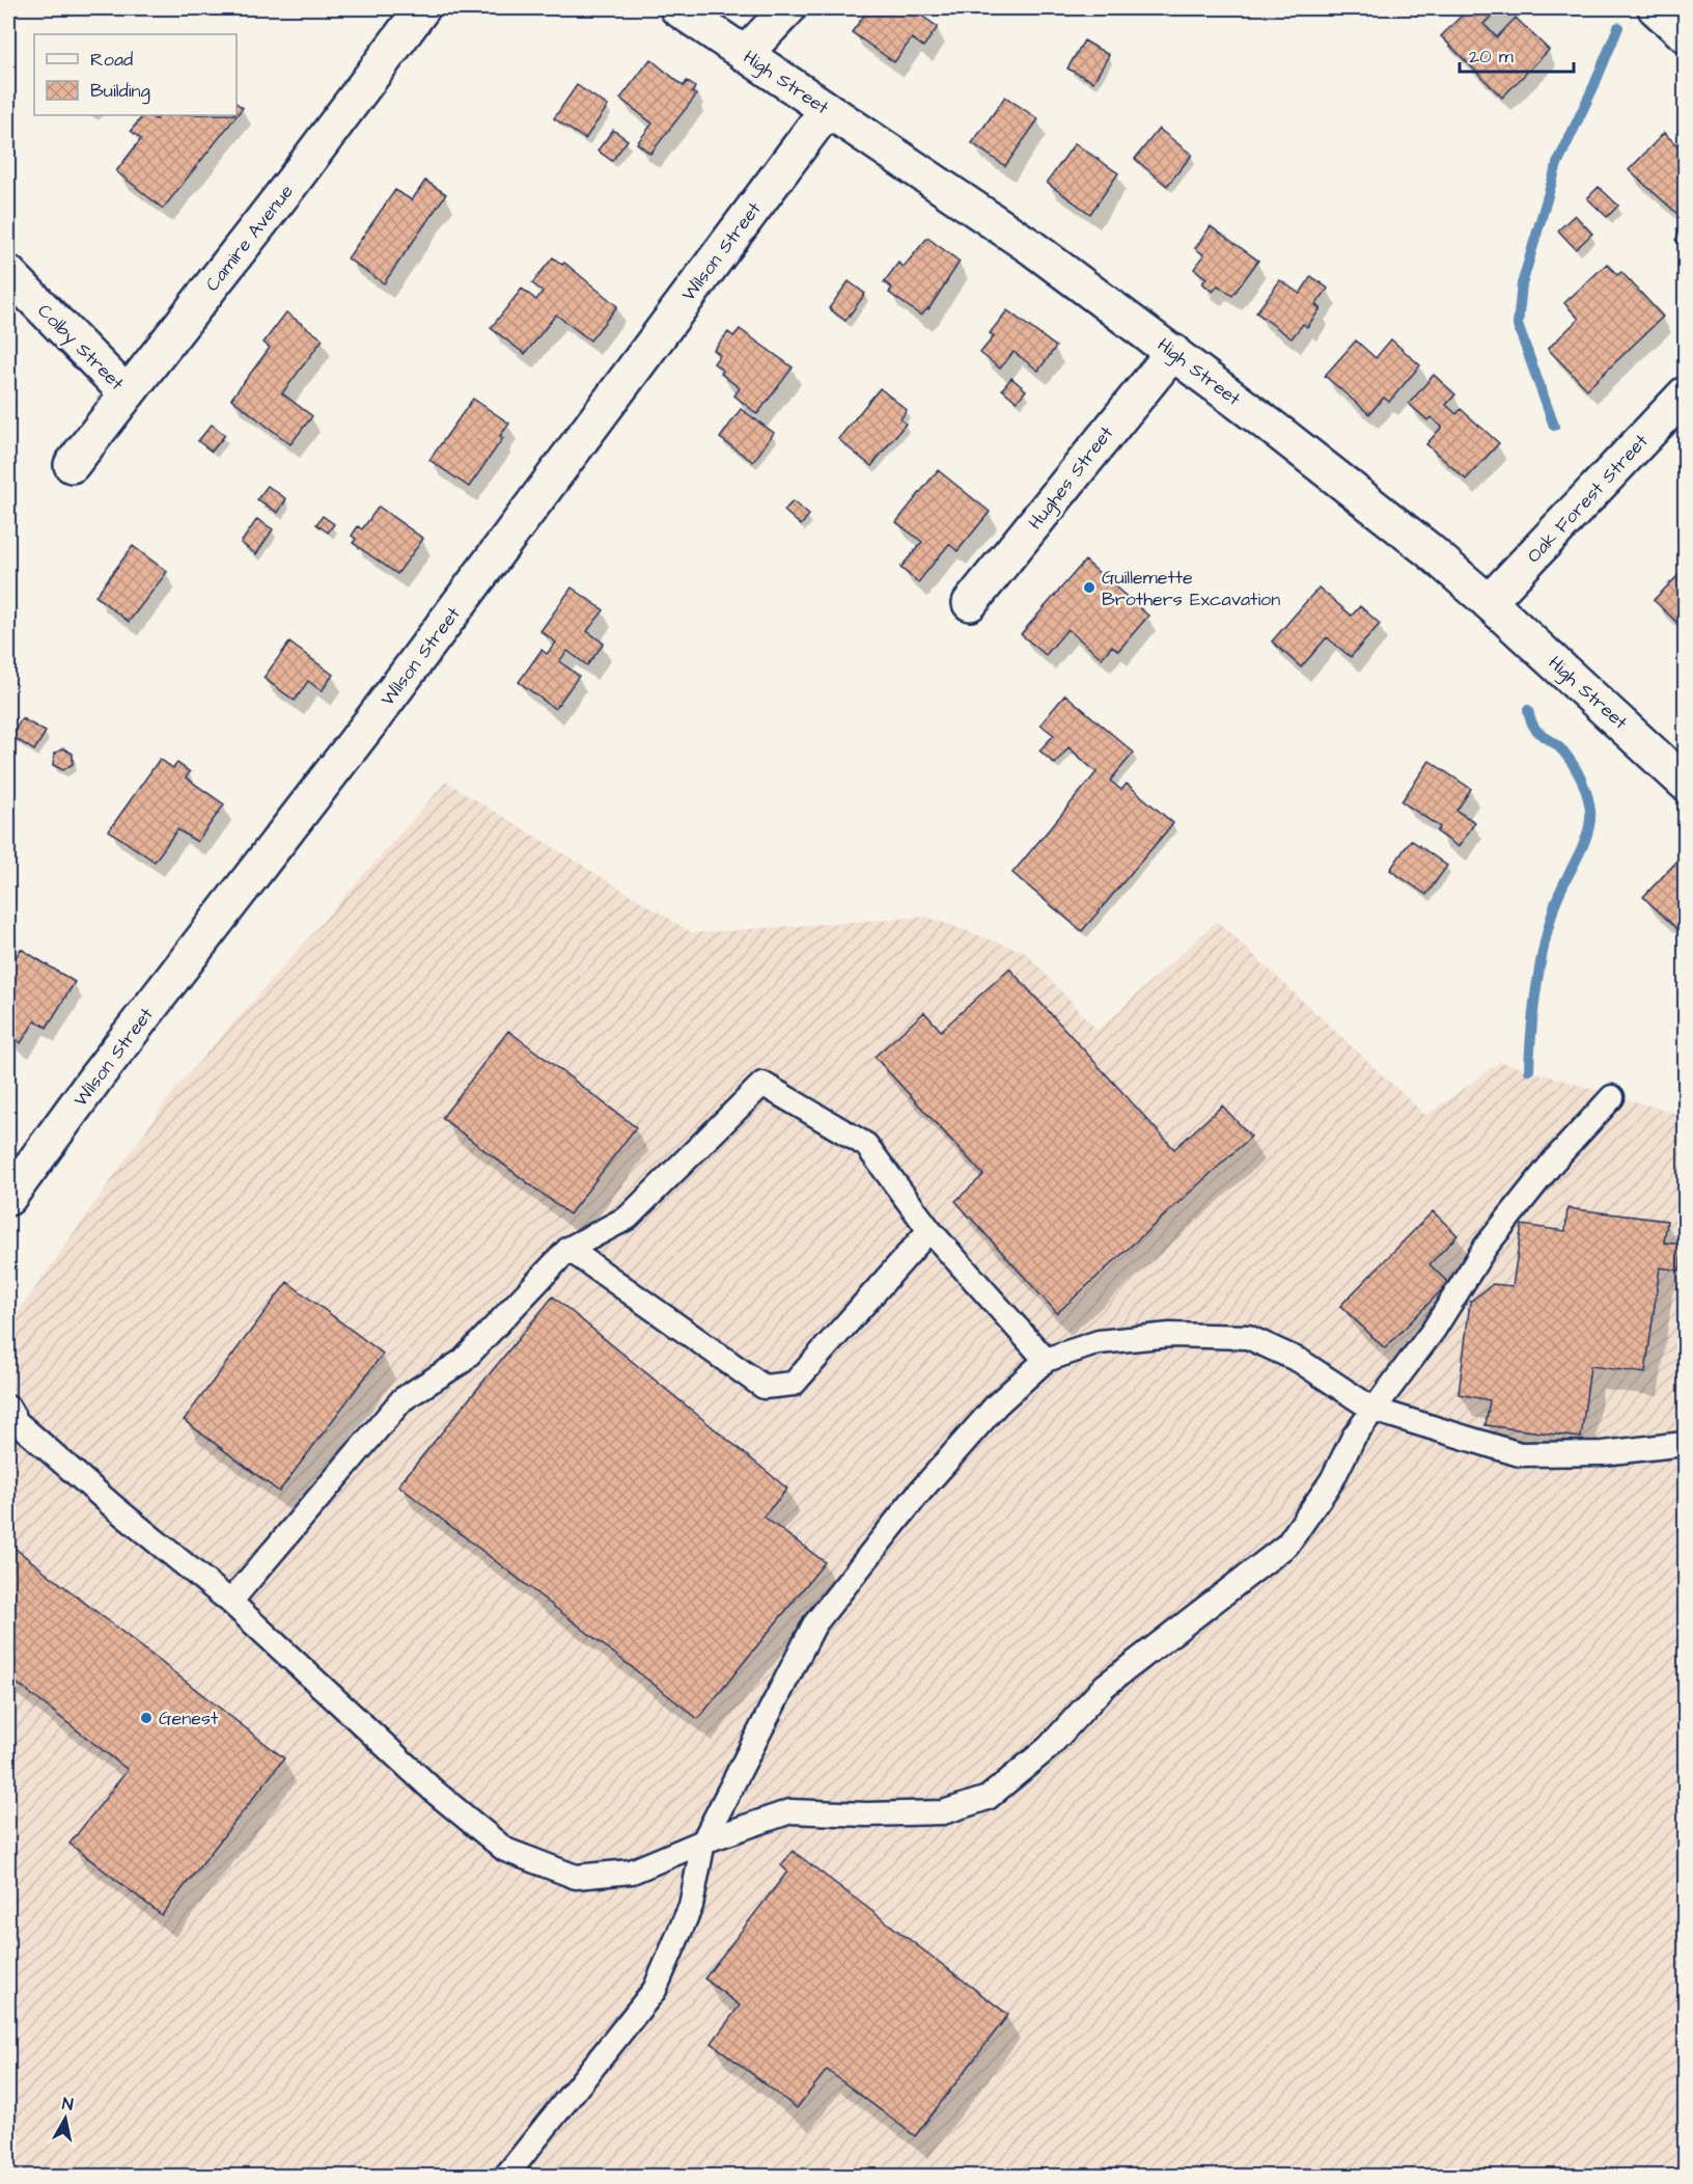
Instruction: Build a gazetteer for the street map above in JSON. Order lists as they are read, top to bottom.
{
  "streets": {
    "street": [
      "High Street",
      "Camire Avenue",
      "Wilson Street",
      "Colby Street",
      "Hughes Street",
      "Oak Forest Street"
    ]
  },
  "crossings": [
    ["High Street", "Wilson Street"],
    ["High Street", "Hughes Street"],
    ["High Street", "Oak Forest Street"],
    ["Camire Avenue", "Colby Street"]
  ],
  "places": ["Guillemette Brothers Excavation", "Genest"],
  "legend": ["Road", "Building"],
  "scale_bar": "20 m",
  "north": "top"
}
